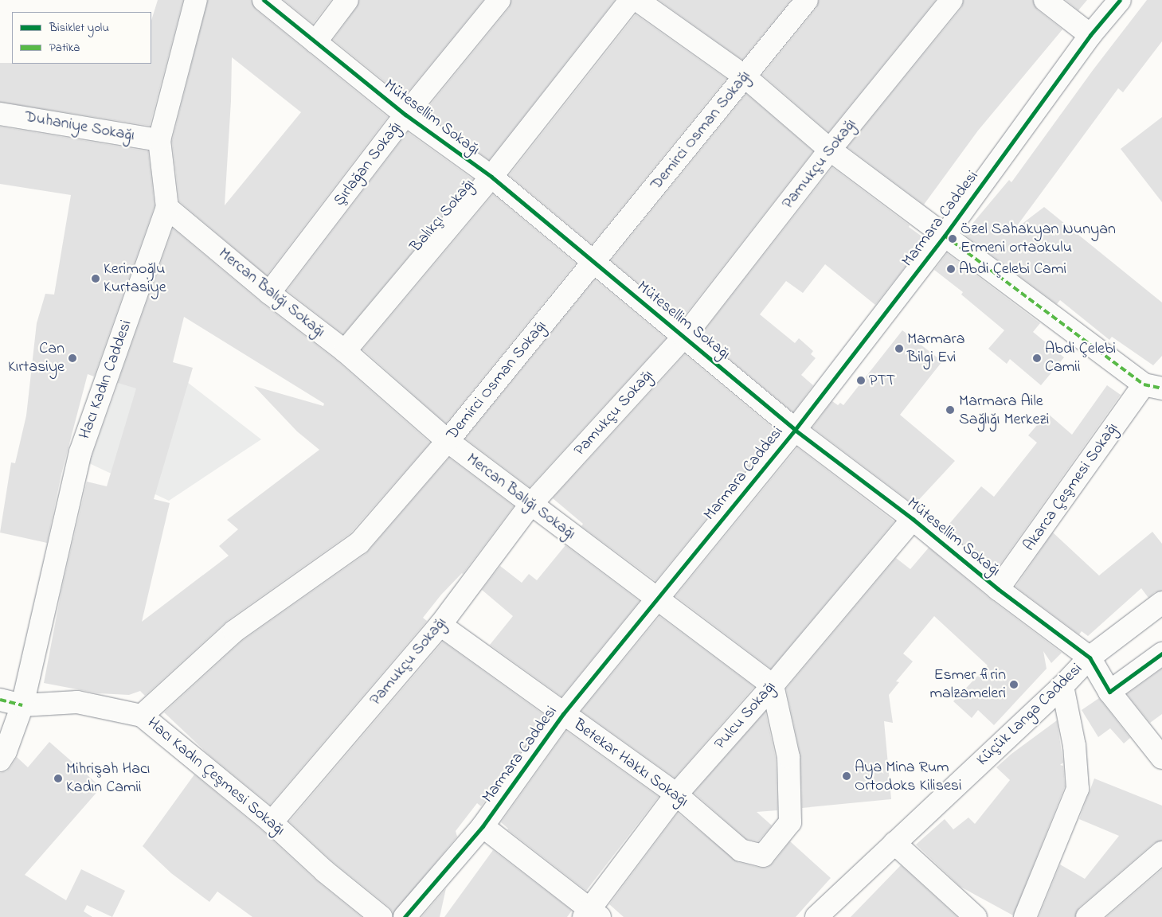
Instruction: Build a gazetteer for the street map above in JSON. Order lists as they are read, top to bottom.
{
  "streets": {
    "street": [
      "Mütesellim Sokağı",
      "Duhaniye Sokağı",
      "Demirci Osman Sokağı",
      "Şırlağan Sokağı",
      "Pamukçu Sokağı",
      "Balıkçı Sokağı",
      "Marmara Caddesi",
      "Mercan Balığı Sokağı",
      "Hacı Kadın Caddesi",
      "Akarca Çeşmesi Sokağı",
      "Küçük Langa Caddesi",
      "Pulcu Sokağı",
      "Betekar Hakkı Sokağı",
      "Hacı Kadın Çeşmesi Sokağı"
    ]
  },
  "crossings": [
    ["Mütesellim Sokağı", "Demirci Osman Sokağı"],
    ["Mütesellim Sokağı", "Şırlağan Sokağı"],
    ["Mütesellim Sokağı", "Pamukçu Sokağı"],
    ["Mütesellim Sokağı", "Balıkçı Sokağı"],
    ["Mütesellim Sokağı", "Marmara Caddesi"],
    ["Mütesellim Sokağı", "Akarca Çeşmesi Sokağı"],
    ["Mütesellim Sokağı", "Küçük Langa Caddesi"],
    ["Mütesellim Sokağı", "Pulcu Sokağı"],
    ["Duhaniye Sokağı", "Hacı Kadın Caddesi"],
    ["Demirci Osman Sokağı", "Mercan Balığı Sokağı"],
    ["Demirci Osman Sokağı", "Hacı Kadın Çeşmesi Sokağı"],
    ["Şırlağan Sokağı", "Mercan Balığı Sokağı"],
    ["Pamukçu Sokağı", "Mercan Balığı Sokağı"],
    ["Pamukçu Sokağı", "Betekar Hakkı Sokağı"],
    ["Pamukçu Sokağı", "Hacı Kadın Çeşmesi Sokağı"],
    ["Balıkçı Sokağı", "Mercan Balığı Sokağı"],
    ["Marmara Caddesi", "Mercan Balığı Sokağı"],
    ["Marmara Caddesi", "Betekar Hakkı Sokağı"],
    ["Mercan Balığı Sokağı", "Hacı Kadın Caddesi"],
    ["Mercan Balığı Sokağı", "Pulcu Sokağı"],
    ["Mercan Balığı Sokağı", "Betekar Hakkı Sokağı"],
    ["Hacı Kadın Caddesi", "Hacı Kadın Çeşmesi Sokağı"],
    ["Pulcu Sokağı", "Betekar Hakkı Sokağı"]
  ],
  "places": [
    "Özel Sahakyan Nunyan Ermeni ortaokulu",
    "Abdi Çelebi Cami",
    "Kerimoğlu Kurtasiye",
    "Marmara Bilgi Evi",
    "Can Kırtasiye",
    "Abdi Çelebi Camii",
    "PTT",
    "Marmara Aile Sağlığı Merkezi",
    "Esmer firin malzameleri",
    "Aya Mina Rum Ortodoks Kilisesi",
    "Mihrişah Hacı Kadın Camii"
  ],
  "legend": ["Bisiklet yolu", "Patika"]
}
